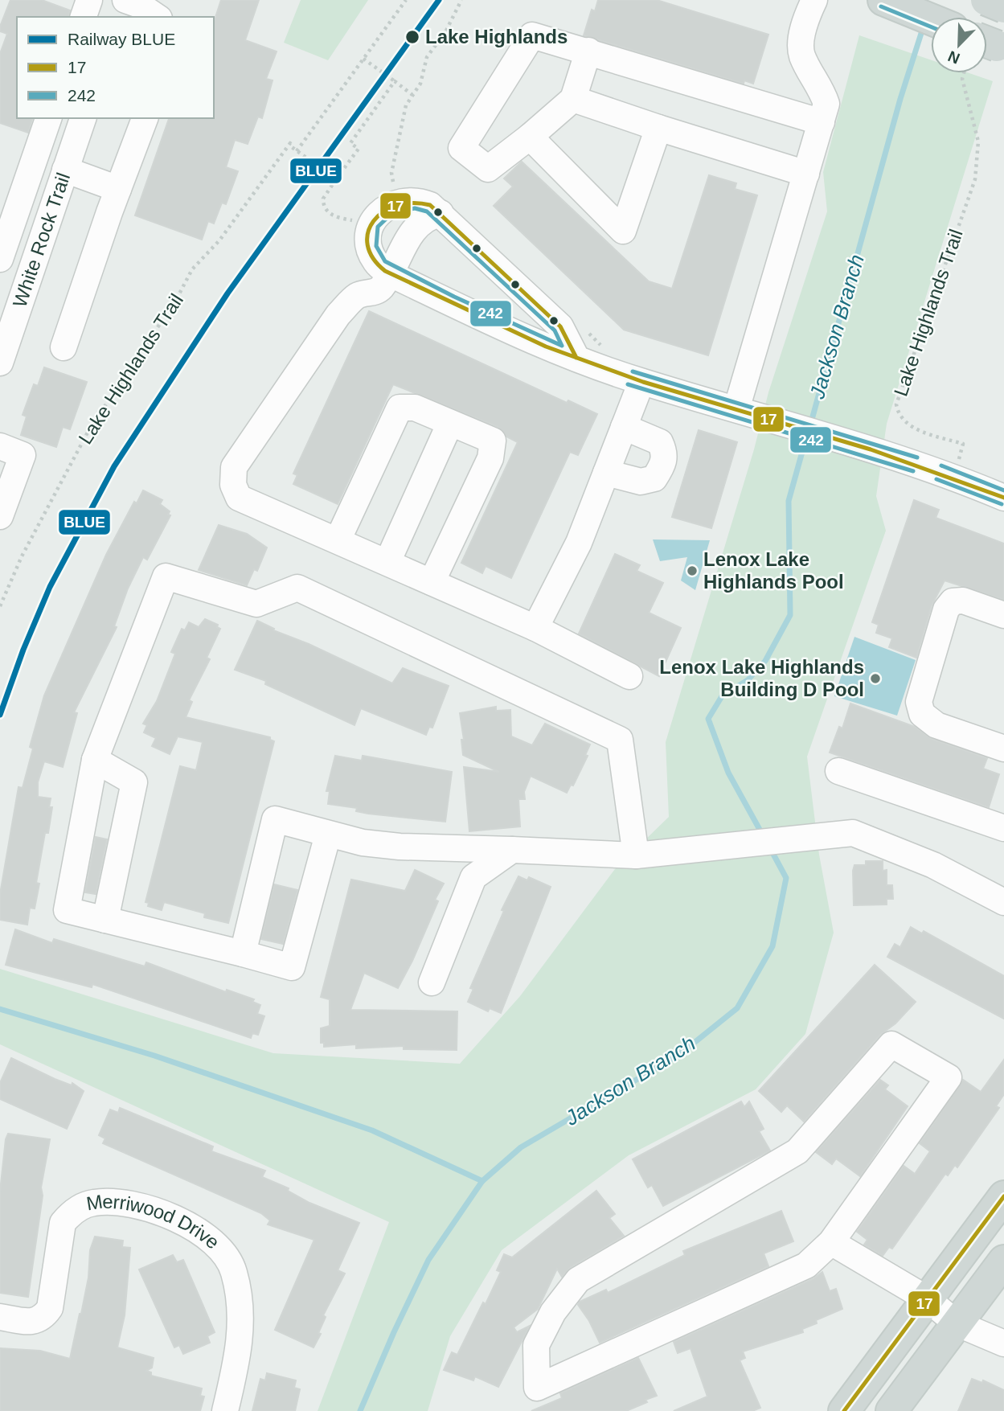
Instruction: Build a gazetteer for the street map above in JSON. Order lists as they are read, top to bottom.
{
  "streets": {
    "street": ["White Rock Trail", "Merriwood Drive"],
    "path": ["Lake Highlands Trail"]
  },
  "water": ["Jackson Branch"],
  "places": ["Lake Highlands", "Lenox Lake Highlands Pool", "Lenox Lake Highlands Building D Pool"],
  "lines": ["rail line BLUE", "transit line 242", "transit line 17"],
  "legend": ["Railway BLUE", "17", "242"],
  "north": "bottom left"
}
